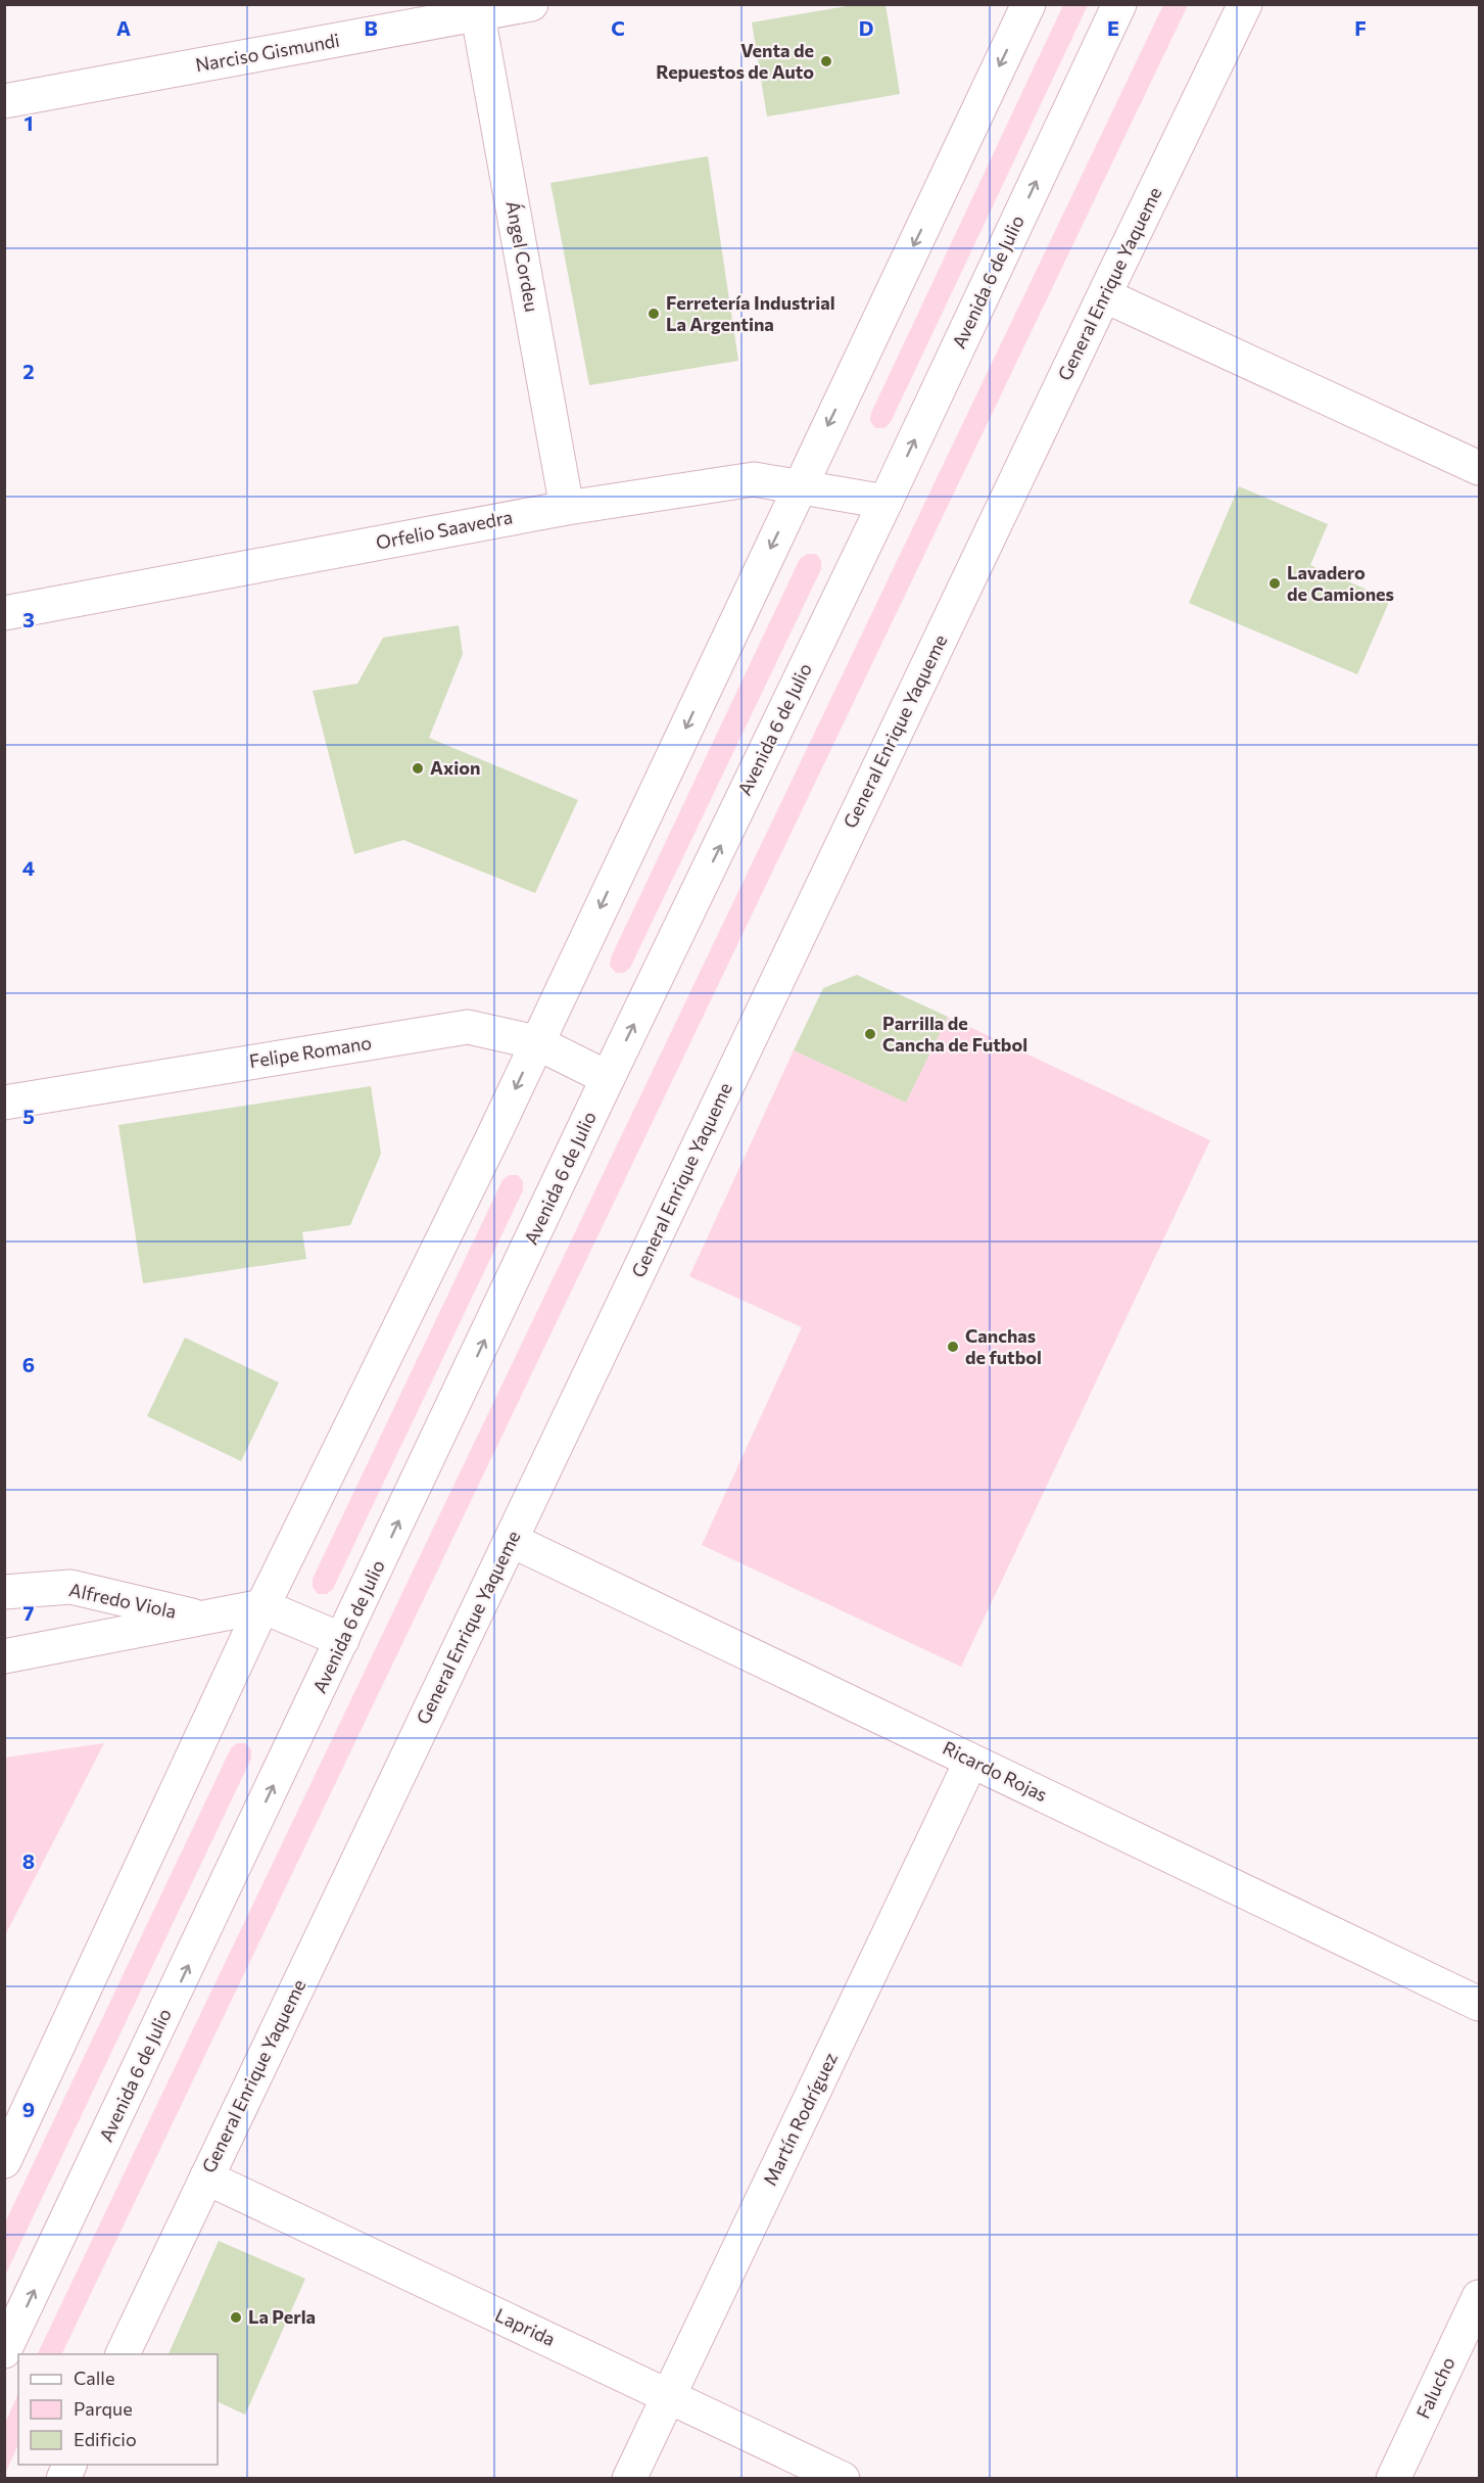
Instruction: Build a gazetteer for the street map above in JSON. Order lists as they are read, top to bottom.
{
  "streets": {
    "street": [
      "Narciso Gismundi",
      "Ángel Cordeu",
      "Avenida 6 de Julio",
      "General Enrique Yaqueme",
      "Orfelio Saavedra",
      "Felipe Romano",
      "Alfredo Viola",
      "Ricardo Rojas",
      "Martín Rodríguez",
      "Laprida",
      "Falucho"
    ]
  },
  "crossings": [
    ["Narciso Gismundi", "Ángel Cordeu"],
    ["Ángel Cordeu", "Orfelio Saavedra"],
    ["Avenida 6 de Julio", "Orfelio Saavedra"],
    ["Avenida 6 de Julio", "Felipe Romano"],
    ["General Enrique Yaqueme", "Ricardo Rojas"],
    ["General Enrique Yaqueme", "Laprida"],
    ["Ricardo Rojas", "Martín Rodríguez"],
    ["Martín Rodríguez", "Laprida"]
  ],
  "places": [
    "Venta de Repuestos de Auto",
    "Ferretería Industrial La Argentina",
    "Lavadero de Camiones",
    "Axion",
    "Parrilla de Cancha de Futbol",
    "Canchas de futbol",
    "La Perla"
  ],
  "legend": ["Calle", "Parque", "Edificio"],
  "grid": {
    "columns": [
      "A",
      "B",
      "C",
      "D",
      "E",
      "F"
    ],
    "rows": [
      "1",
      "2",
      "3",
      "4",
      "5",
      "6",
      "7",
      "8",
      "9"
    ]
  }
}
